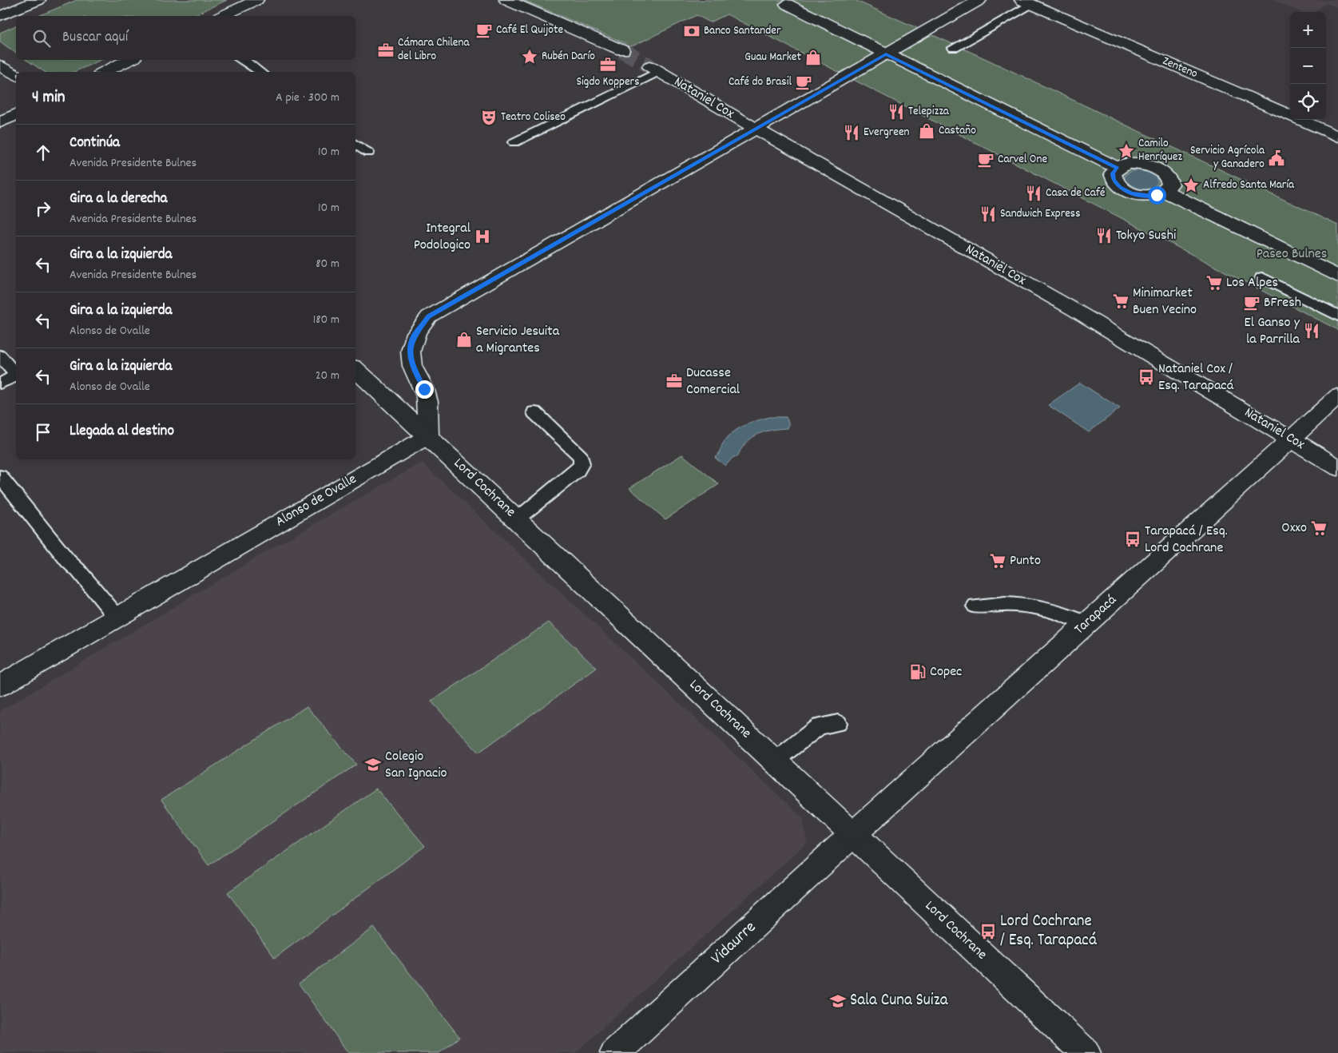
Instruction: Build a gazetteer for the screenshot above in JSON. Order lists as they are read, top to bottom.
{
  "streets": {
    "street": [
      "Zenteno",
      "Nataniel Cox",
      "Lord Cochrane",
      "Alonso de Ovalle",
      "Tarapacá",
      "Vidaurre"
    ]
  },
  "crossings": [
    ["Nataniel Cox", "Tarapacá"],
    ["Lord Cochrane", "Alonso de Ovalle"],
    ["Lord Cochrane", "Tarapacá"],
    ["Lord Cochrane", "Vidaurre"],
    ["Tarapacá", "Vidaurre"]
  ],
  "parks": ["Paseo Bulnes"],
  "places": {
    "cafe": [
      "Café El Quijote",
      "Café do Brasil",
      "Carvel One",
      "BFresh"
    ],
    "bank": ["Banco Santander"],
    "office": ["Cámara Chilena del Libro", "Sigdo Koppers", "Ducasse Comercial"],
    "place": ["Rubén Darío", "Camilo Henríquez", "Alfredo Santa María"],
    "shop": ["Guau Market", "Castaño", "Servicio Jesuita a Migrantes"],
    "restaurant": [
      "Telepizza",
      "Evergreen",
      "Casa de Café",
      "Sandwich Express",
      "Tokyo Sushi",
      "El Ganso y la Parrilla"
    ],
    "theatre": ["Teatro Coliseo"],
    "public building": ["Servicio Agrícola y Ganadero"],
    "hospital": ["Integral Podologico"],
    "supermarket": [
      "Los Alpes",
      "Minimarket Buen Vecino",
      "Oxxo",
      "Punto"
    ],
    "bus stop": ["Nataniel Cox / Esq. Tarapacá", "Tarapacá / Esq. Lord Cochrane", "Lord Cochrane / Esq. Tarapacá"],
    "fuel station": ["Copec"],
    "school or university": ["Colegio San Ignacio", "Sala Cuna Suiza"]
  },
  "page": {
    "map_buttons": ["+", "−"],
    "search": "Buscar aquí",
    "heading": ["4 min", "A pie · 300 m"],
    "list": [
      ["Continúa", "Avenida Presidente Bulnes", "10 m"],
      ["Gira a la derecha", "Avenida Presidente Bulnes", "10 m"],
      ["Gira a la izquierda", "Avenida Presidente Bulnes", "80 m"],
      ["Gira a la izquierda", "Alonso de Ovalle", "180 m"],
      ["Gira a la izquierda", "Alonso de Ovalle", "20 m"],
      "Llegada al destino"
    ]
  }
}
